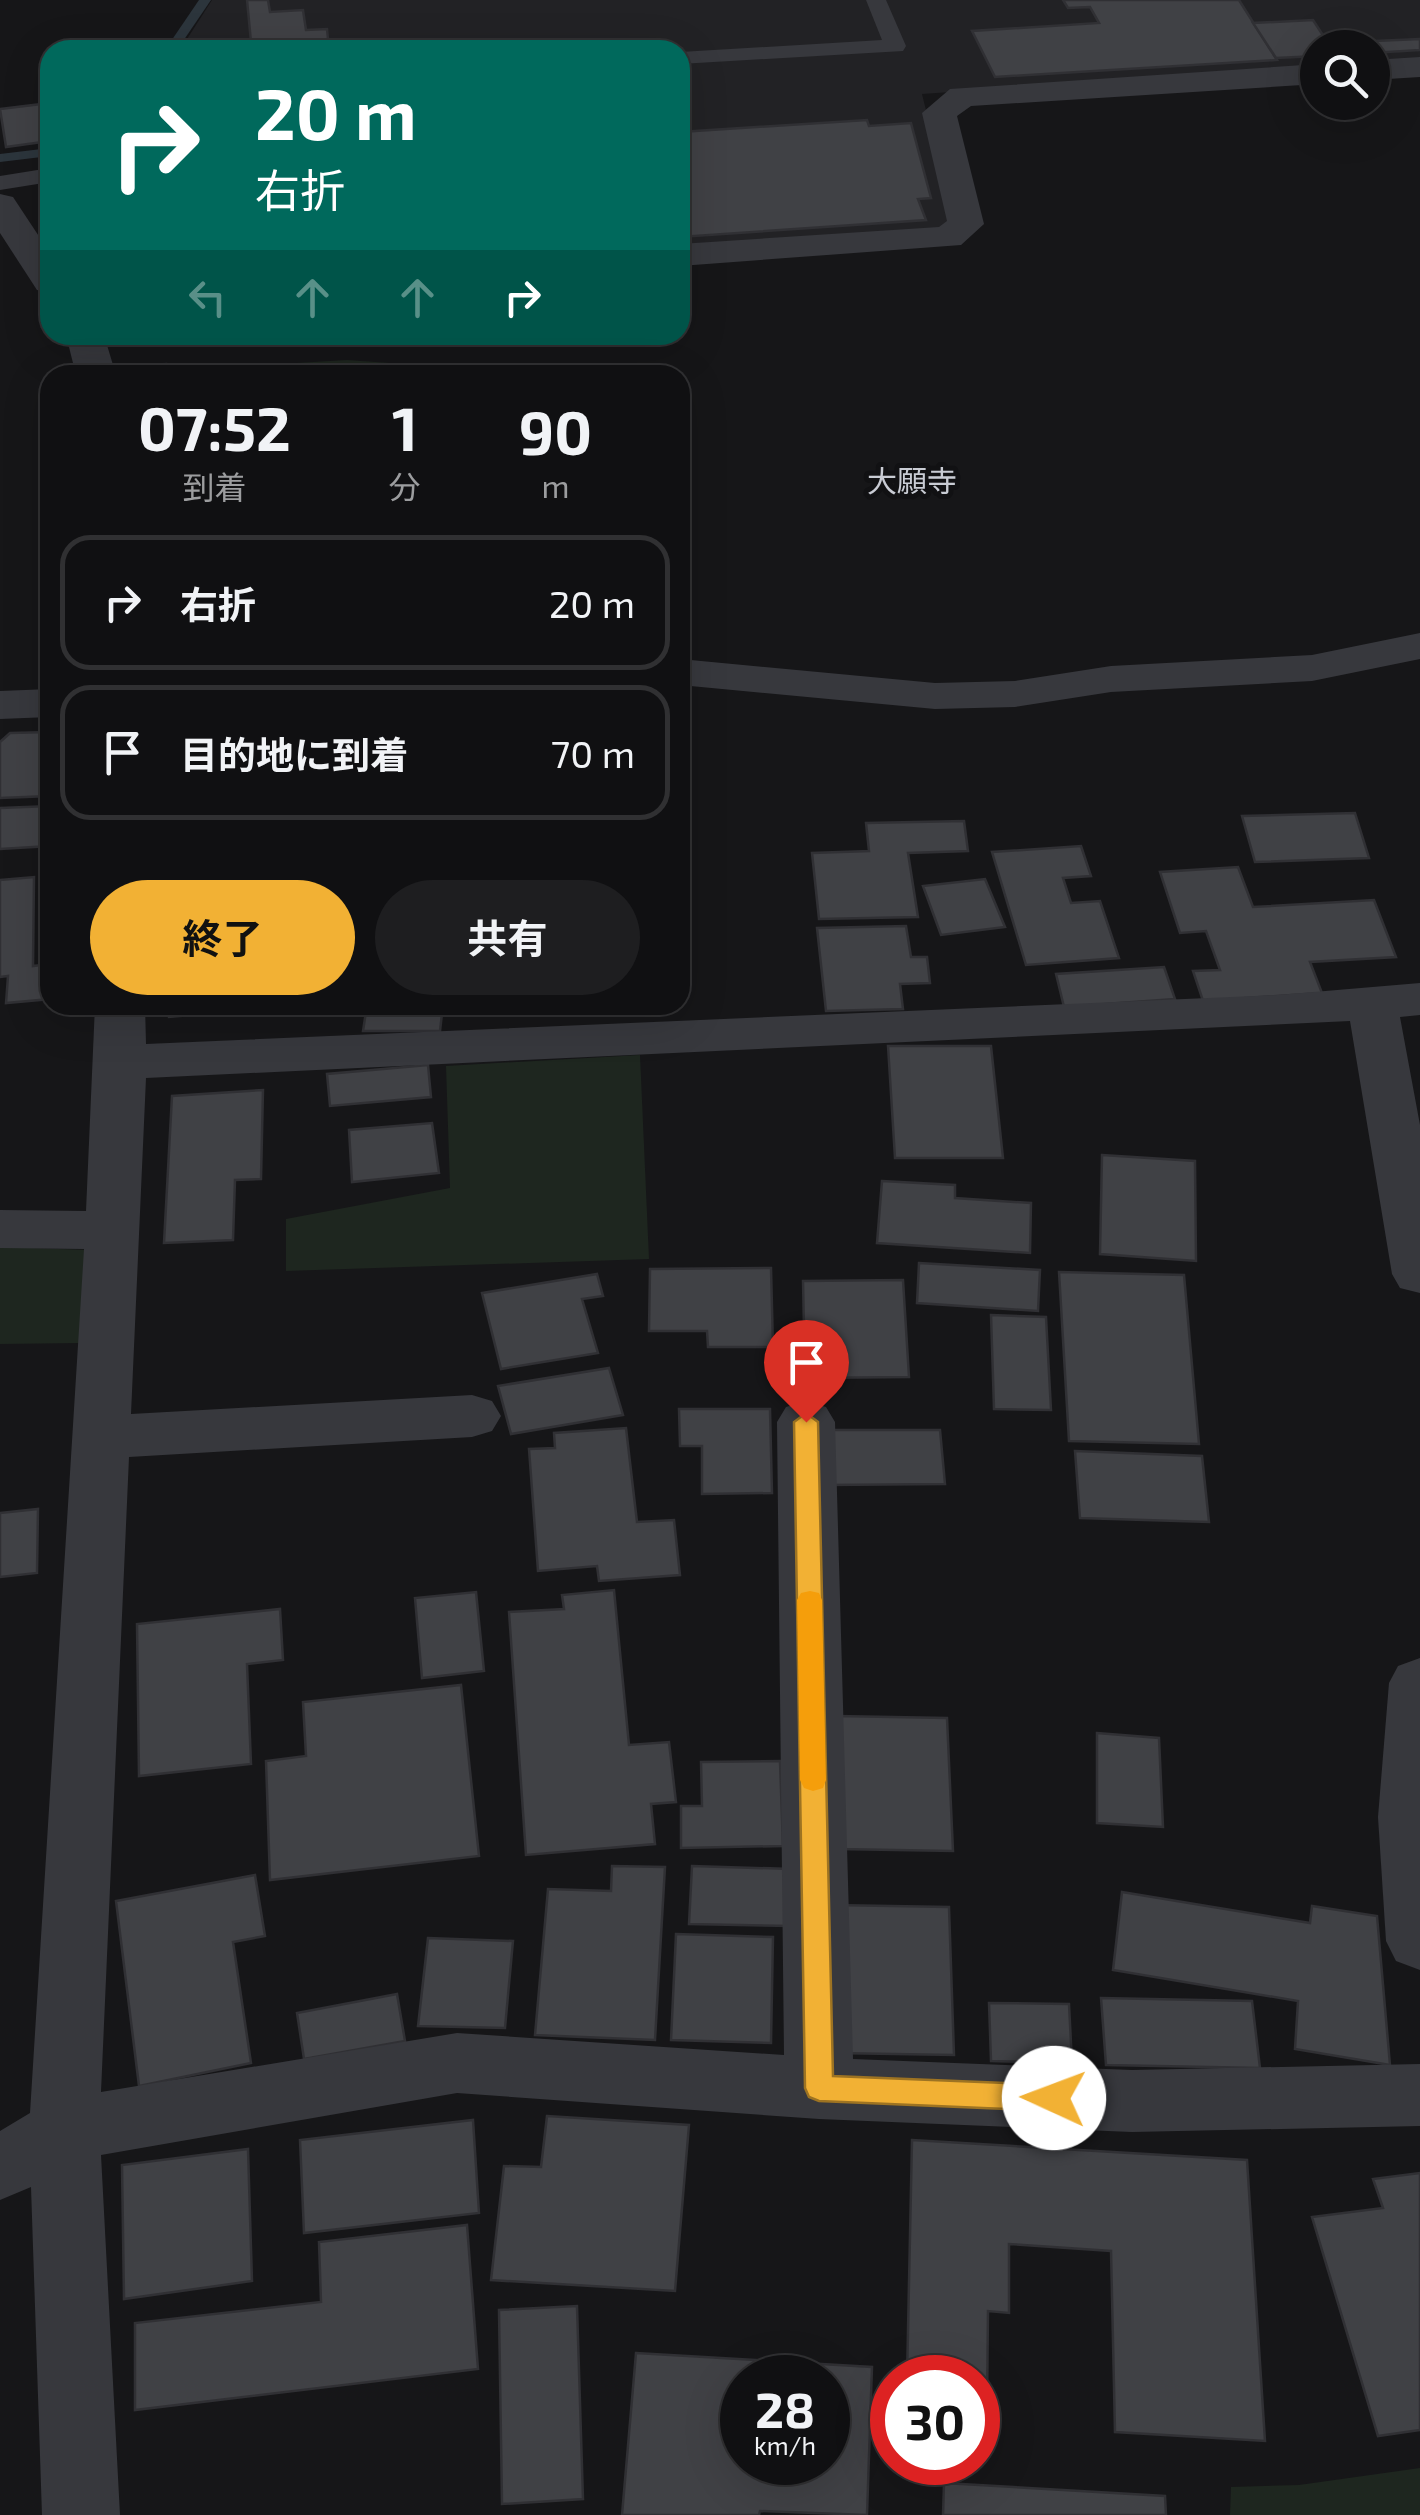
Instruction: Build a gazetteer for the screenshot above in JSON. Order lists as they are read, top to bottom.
{
  "districts": ["大願寺"],
  "page": {
    "turn": ["20 m", "右折"],
    "eta": [
      "07:52",
      "到着",
      "1",
      "分",
      "90",
      "m"
    ],
    "list": [
      {
        "name": "右折",
        "value": "20 m"
      },
      {
        "name": "目的地に到着",
        "value": "70 m"
      }
    ],
    "buttons": ["終了", "共有"],
    "speed": "28 km/h",
    "limit": "30"
  }
}
